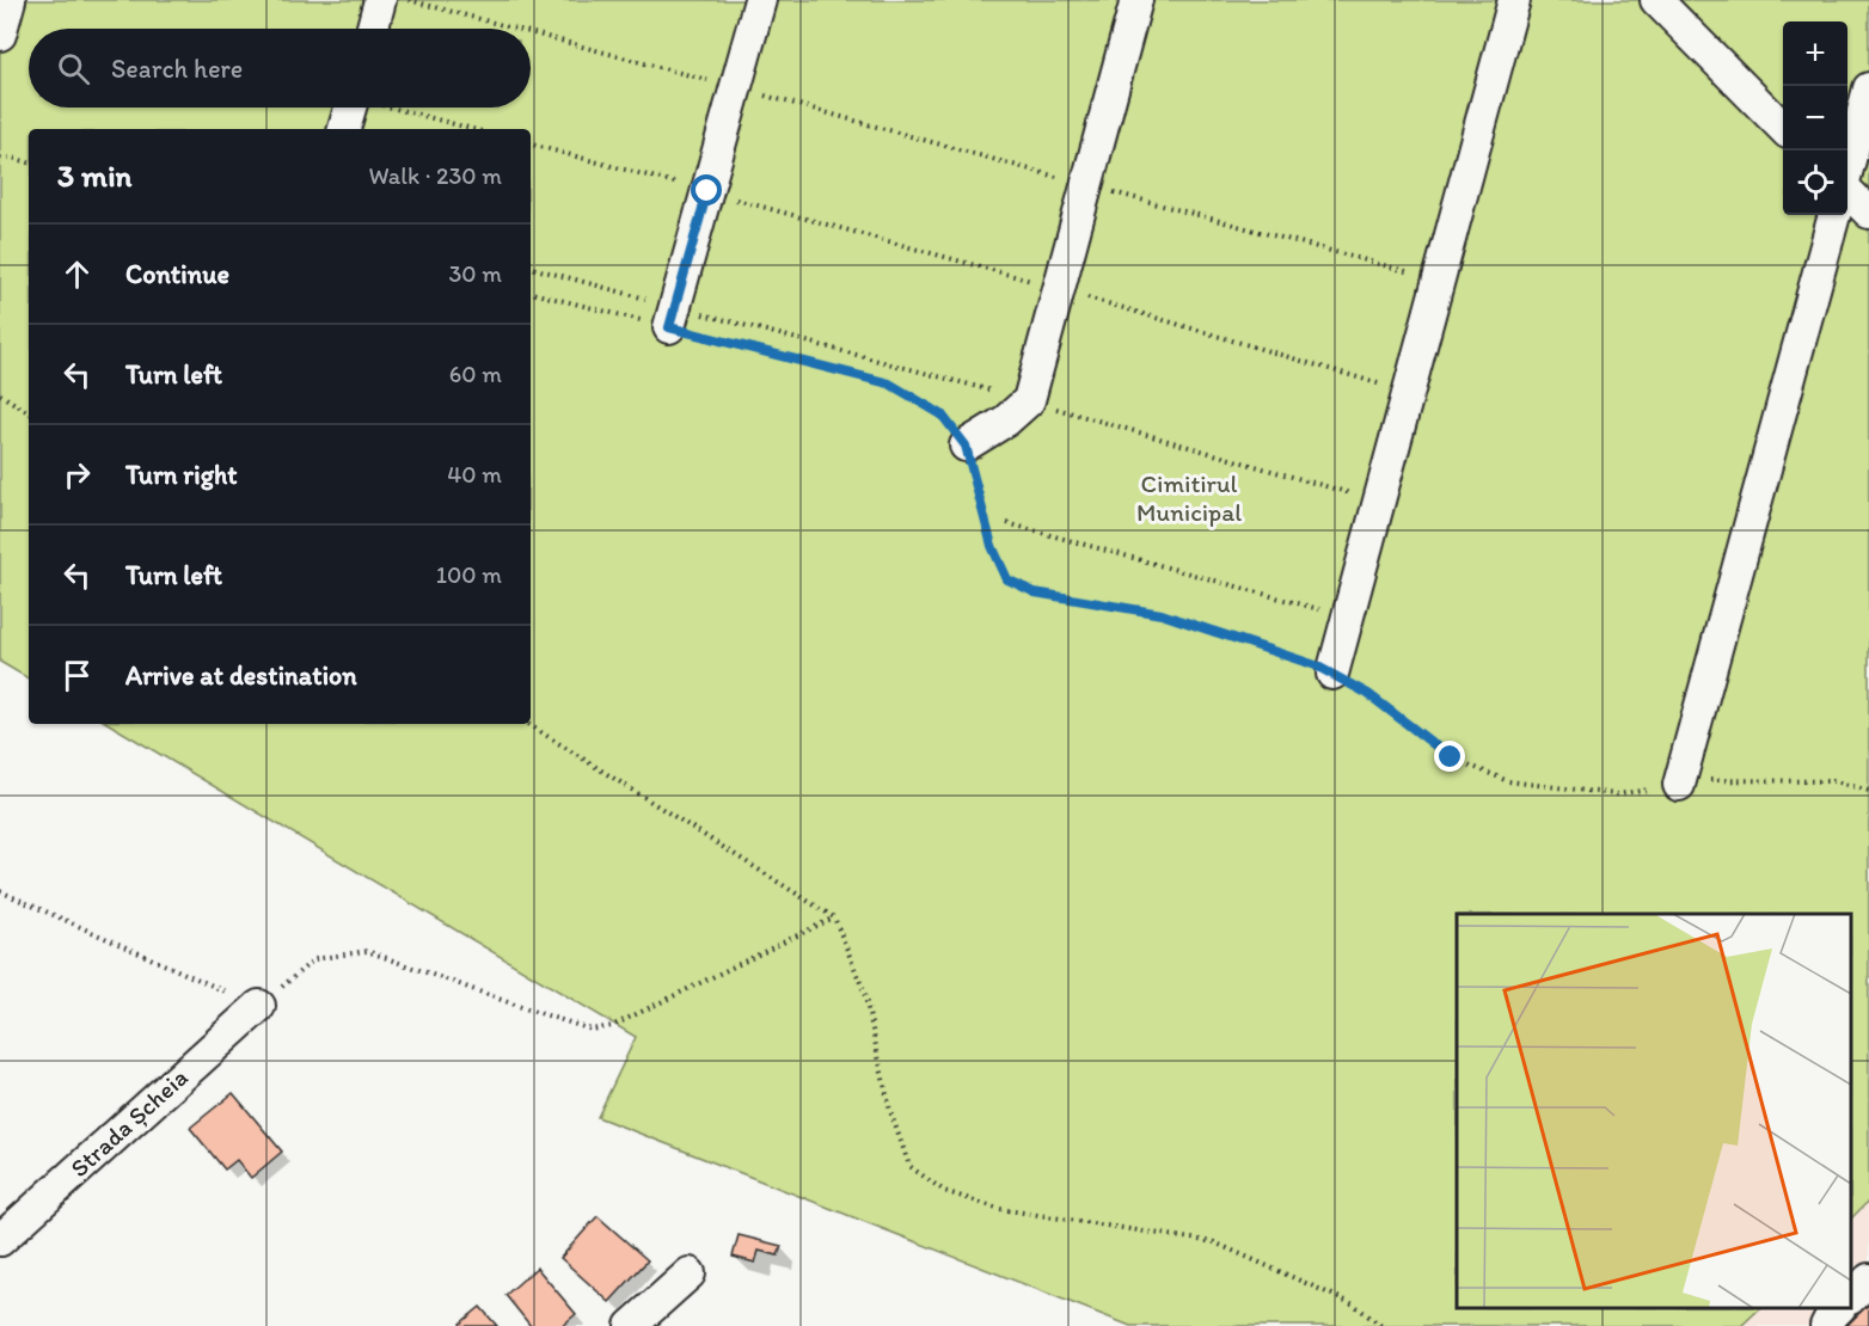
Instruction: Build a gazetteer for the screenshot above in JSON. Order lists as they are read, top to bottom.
{
  "streets": {
    "street": ["Strada Șcheia"]
  },
  "parks": ["Cimitirul Municipal"],
  "page": {
    "map_buttons": ["+", "−"],
    "search": "Search here",
    "heading": ["3 min", "Walk · 230 m"],
    "list": [
      ["Continue", "30 m"],
      ["Turn left", "60 m"],
      ["Turn right", "40 m"],
      ["Turn left", "100 m"],
      "Arrive at destination"
    ]
  }
}
